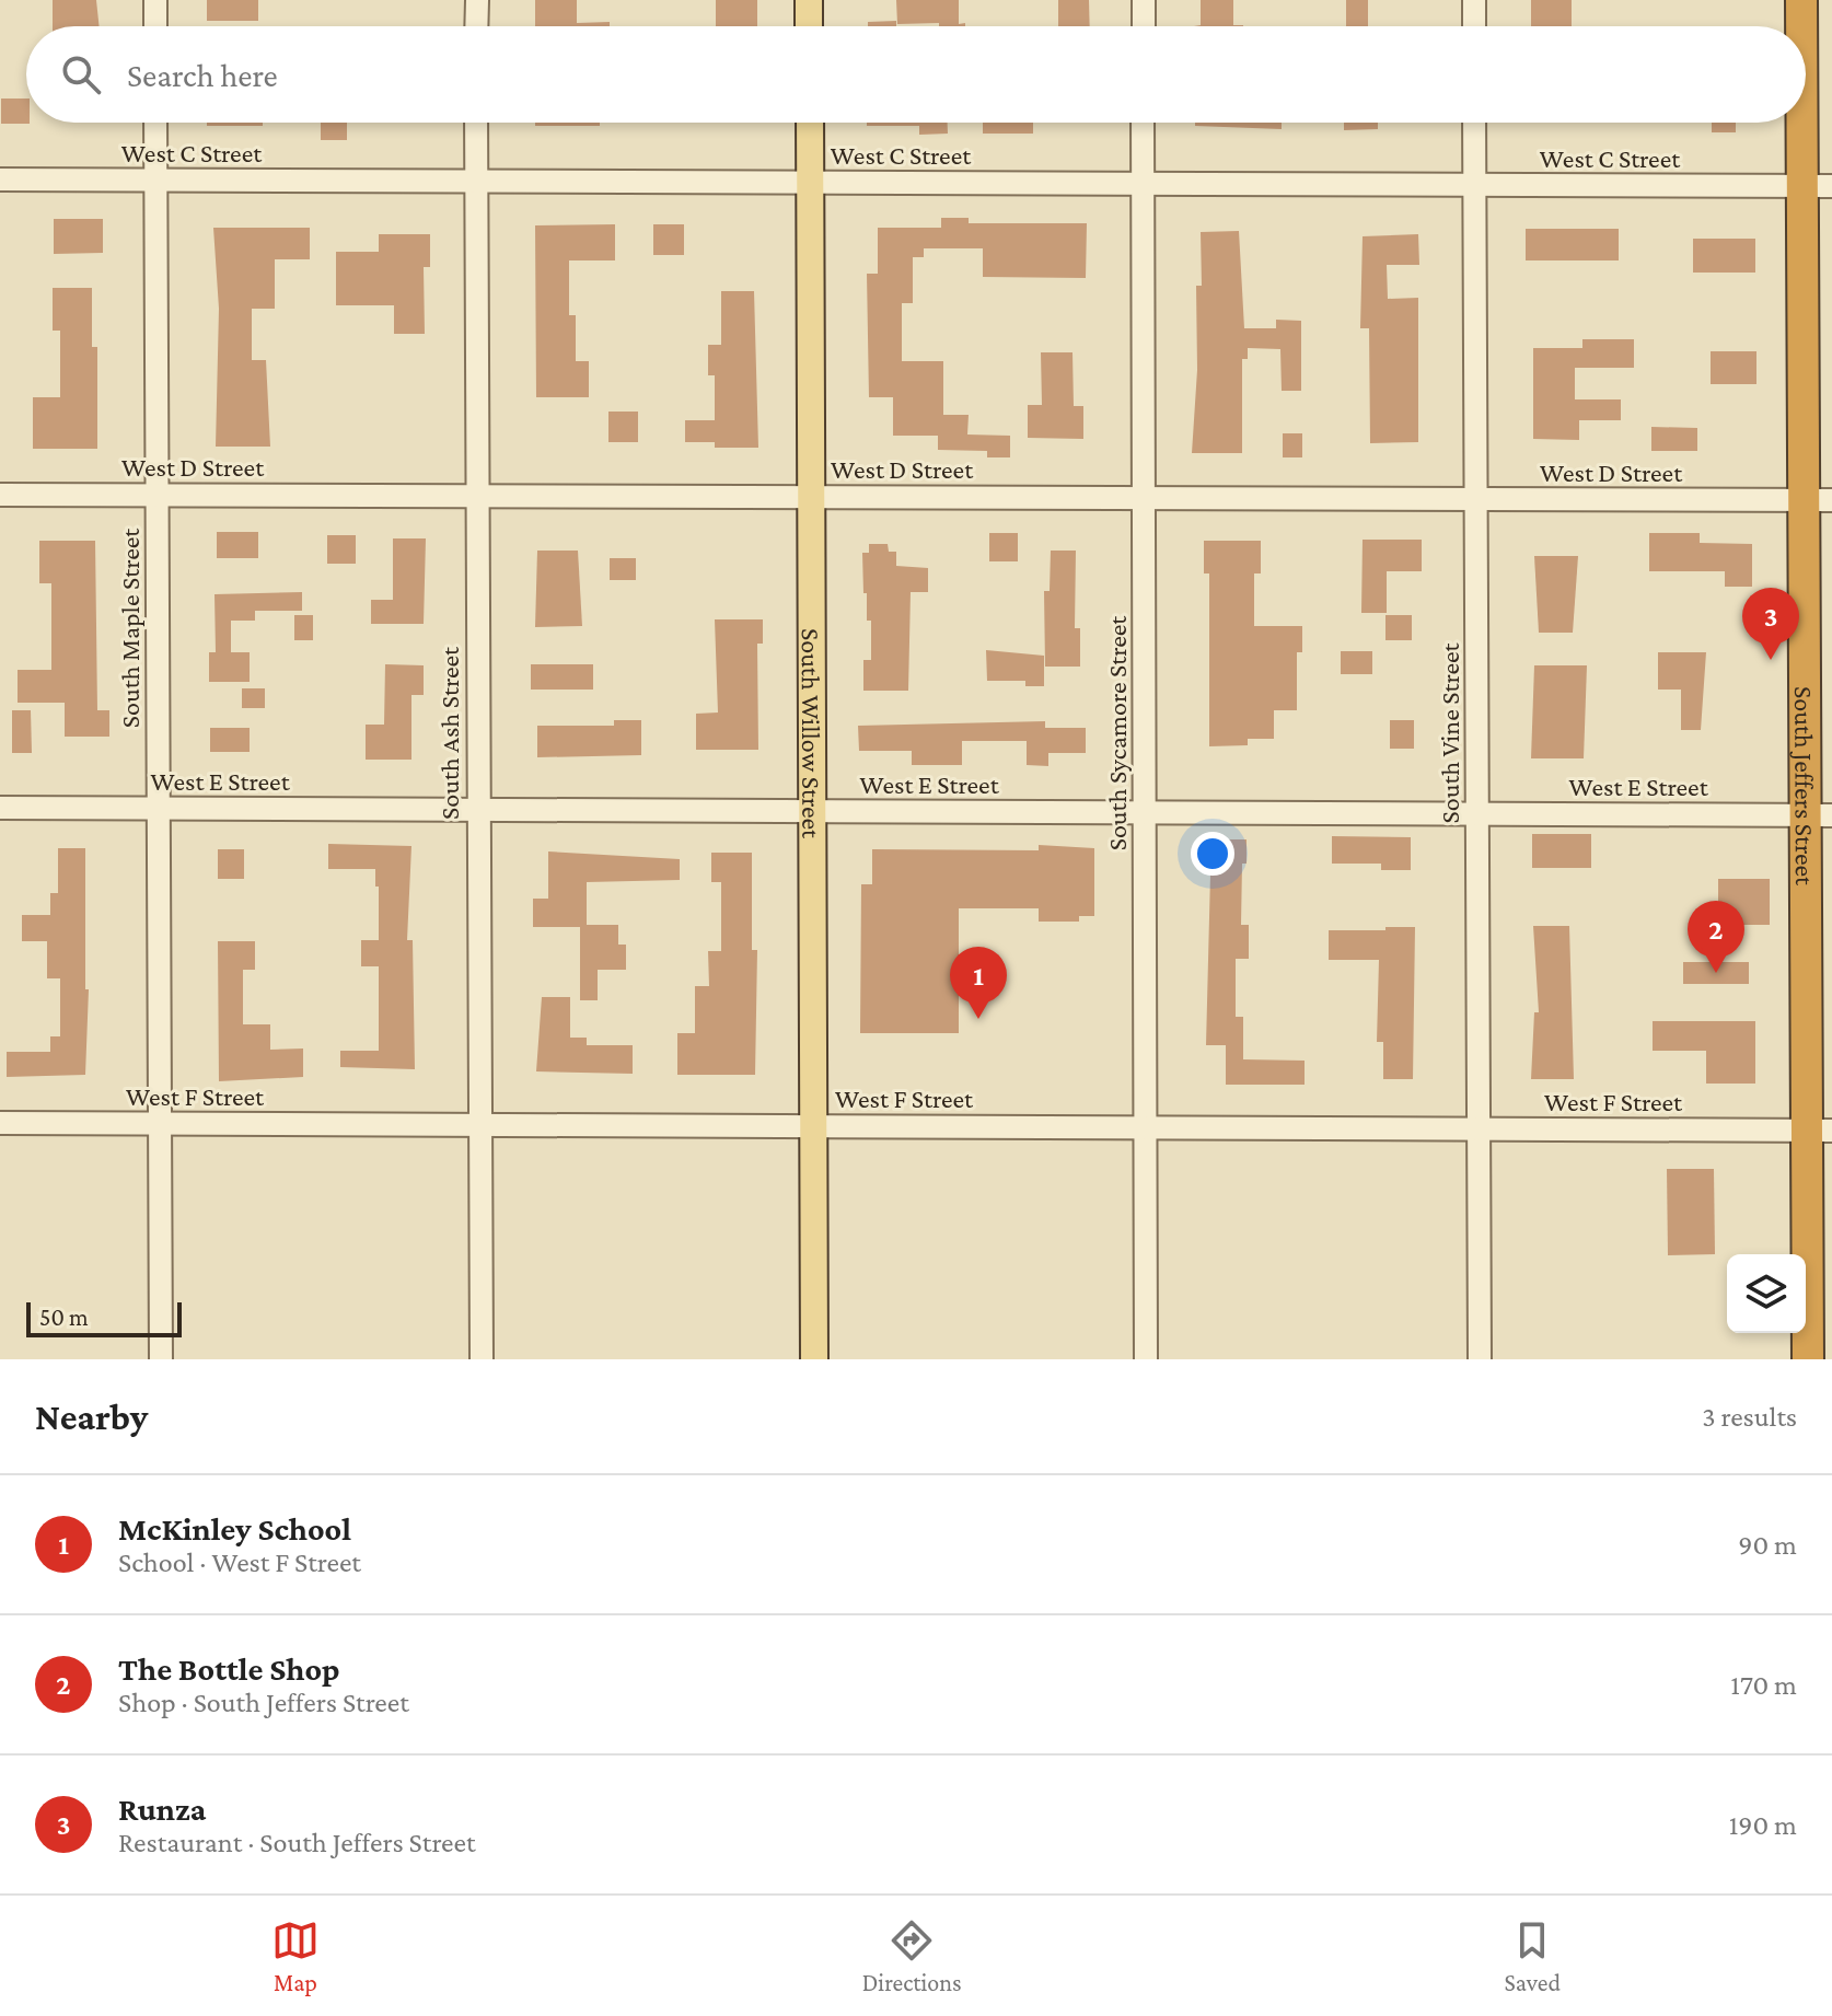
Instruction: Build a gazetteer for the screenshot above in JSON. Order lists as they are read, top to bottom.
{
  "streets": {
    "highway": ["South Jeffers Street"],
    "main road": ["South Willow Street"],
    "street": [
      "West C Street",
      "West D Street",
      "South Maple Street",
      "South Ash Street",
      "South Sycamore Street",
      "South Vine Street",
      "West E Street",
      "West F Street"
    ]
  },
  "crossings": [
    ["West C Street", "South Maple Street"],
    ["West C Street", "South Ash Street"],
    ["West C Street", "South Willow Street"],
    ["West C Street", "South Sycamore Street"],
    ["West C Street", "South Vine Street"],
    ["West C Street", "South Jeffers Street"],
    ["West D Street", "South Maple Street"],
    ["West D Street", "South Ash Street"],
    ["West D Street", "South Willow Street"],
    ["West D Street", "South Sycamore Street"],
    ["West D Street", "South Vine Street"],
    ["West D Street", "South Jeffers Street"],
    ["South Maple Street", "West E Street"],
    ["South Maple Street", "West F Street"],
    ["South Ash Street", "West E Street"],
    ["South Ash Street", "West F Street"],
    ["South Willow Street", "West E Street"],
    ["South Willow Street", "West F Street"],
    ["South Sycamore Street", "West E Street"],
    ["South Sycamore Street", "West F Street"],
    ["South Vine Street", "West E Street"],
    ["South Vine Street", "West F Street"],
    ["West E Street", "South Jeffers Street"],
    ["South Jeffers Street", "West F Street"]
  ],
  "scale_bar": "50 m",
  "page": {
    "search": "Search here",
    "pins": ["3", "2", "1"],
    "scale": "50 m",
    "heading": ["Nearby", "3 results"],
    "list": [
      {
        "mark": "1",
        "name": "McKinley School",
        "note": "School · West F Street",
        "value": "90 m"
      },
      {
        "mark": "2",
        "name": "The Bottle Shop",
        "note": "Shop · South Jeffers Street",
        "value": "170 m"
      },
      {
        "mark": "3",
        "name": "Runza",
        "note": "Restaurant · South Jeffers Street",
        "value": "190 m"
      }
    ],
    "nav": ["Map", "Directions", "Saved"]
  }
}
